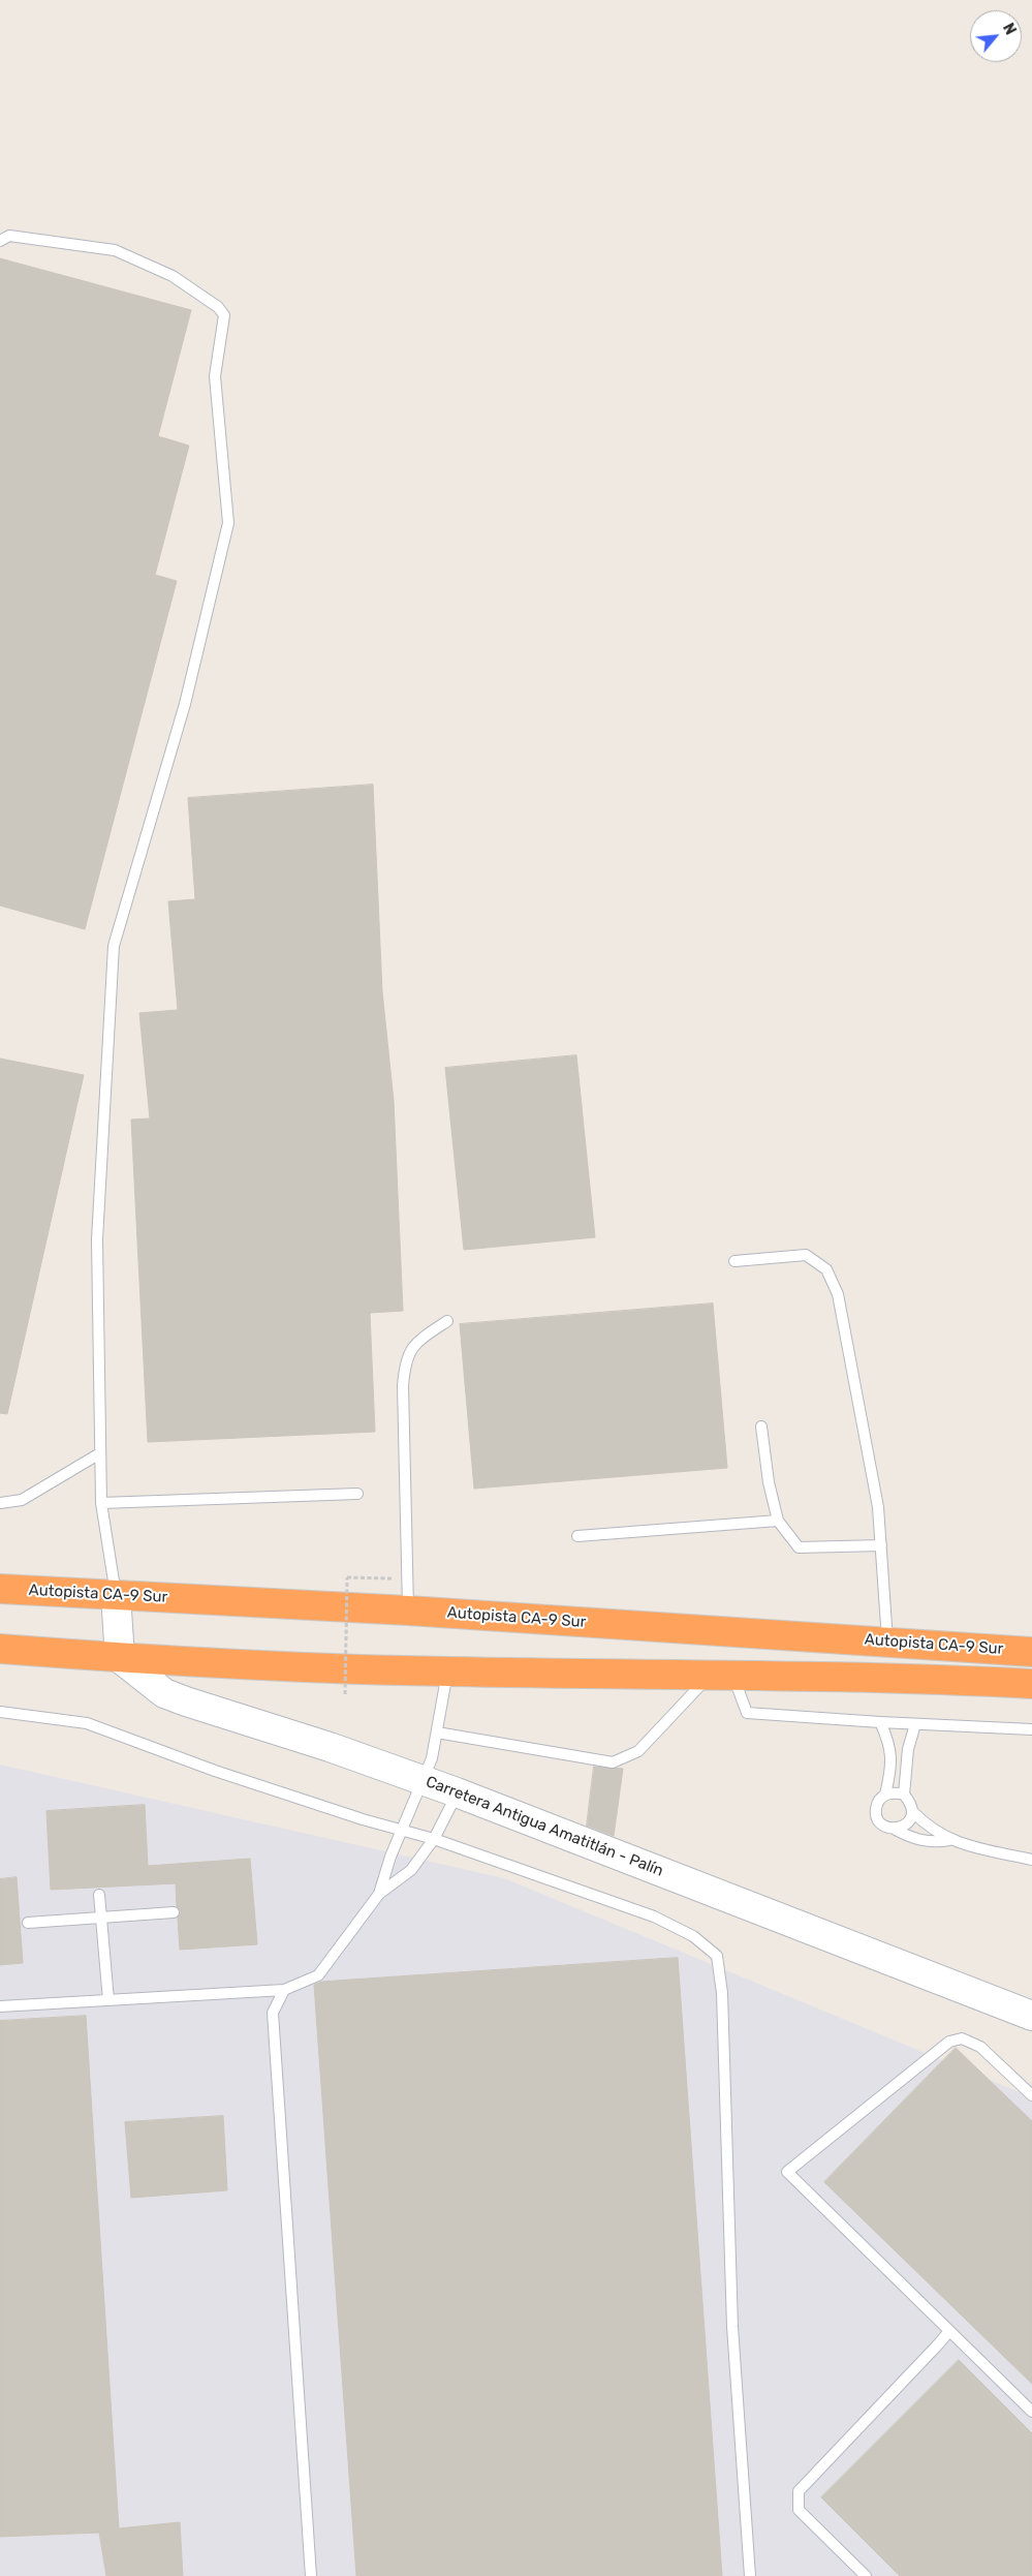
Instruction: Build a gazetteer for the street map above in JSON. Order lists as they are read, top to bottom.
{
  "streets": {
    "highway": ["Autopista CA-9 Sur"],
    "main road": ["Carretera Antigua Amatitlán - Palín"]
  },
  "crossings": [
    ["Autopista CA-9 Sur", "Carretera Antigua Amatitlán - Palín"]
  ],
  "north": "top right"
}
